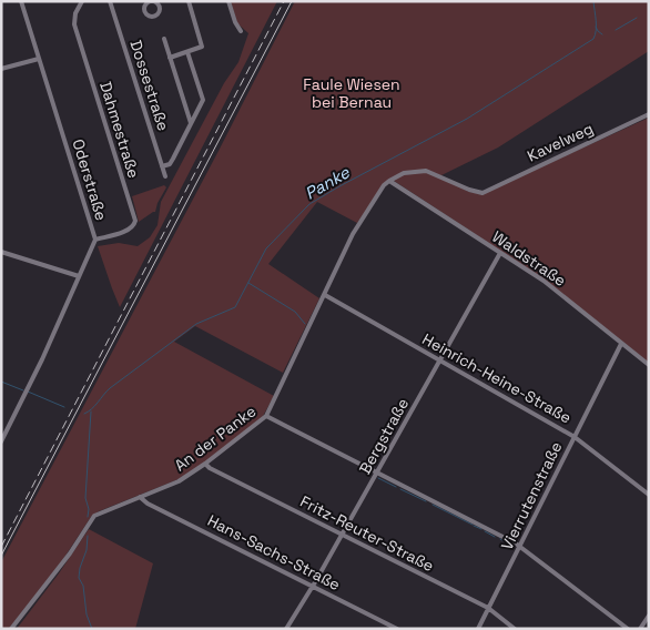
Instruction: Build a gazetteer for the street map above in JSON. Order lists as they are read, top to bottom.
{
  "streets": {
    "street": [
      "Dossestraße",
      "Dahmestraße",
      "Kavelweg",
      "Oderstraße",
      "Waldstraße",
      "Heinrich-Heine-Straße",
      "Bergstraße",
      "An der Panke",
      "Vierrutenstraße",
      "Fritz-Reuter-Straße",
      "Hans-Sachs-Straße"
    ]
  },
  "crossings": [
    ["Dahmestraße", "Oderstraße"],
    ["Kavelweg", "Waldstraße"],
    ["Kavelweg", "An der Panke"],
    ["Waldstraße", "Bergstraße"],
    ["Waldstraße", "An der Panke"],
    ["Waldstraße", "Vierrutenstraße"],
    ["Heinrich-Heine-Straße", "Bergstraße"],
    ["Heinrich-Heine-Straße", "An der Panke"],
    ["Heinrich-Heine-Straße", "Vierrutenstraße"],
    ["Bergstraße", "Fritz-Reuter-Straße"],
    ["Bergstraße", "Hans-Sachs-Straße"],
    ["An der Panke", "Fritz-Reuter-Straße"],
    ["An der Panke", "Hans-Sachs-Straße"],
    ["Vierrutenstraße", "Fritz-Reuter-Straße"]
  ],
  "water": ["Panke"],
  "parks": ["Faule Wiesen bei Bernau"]
}
